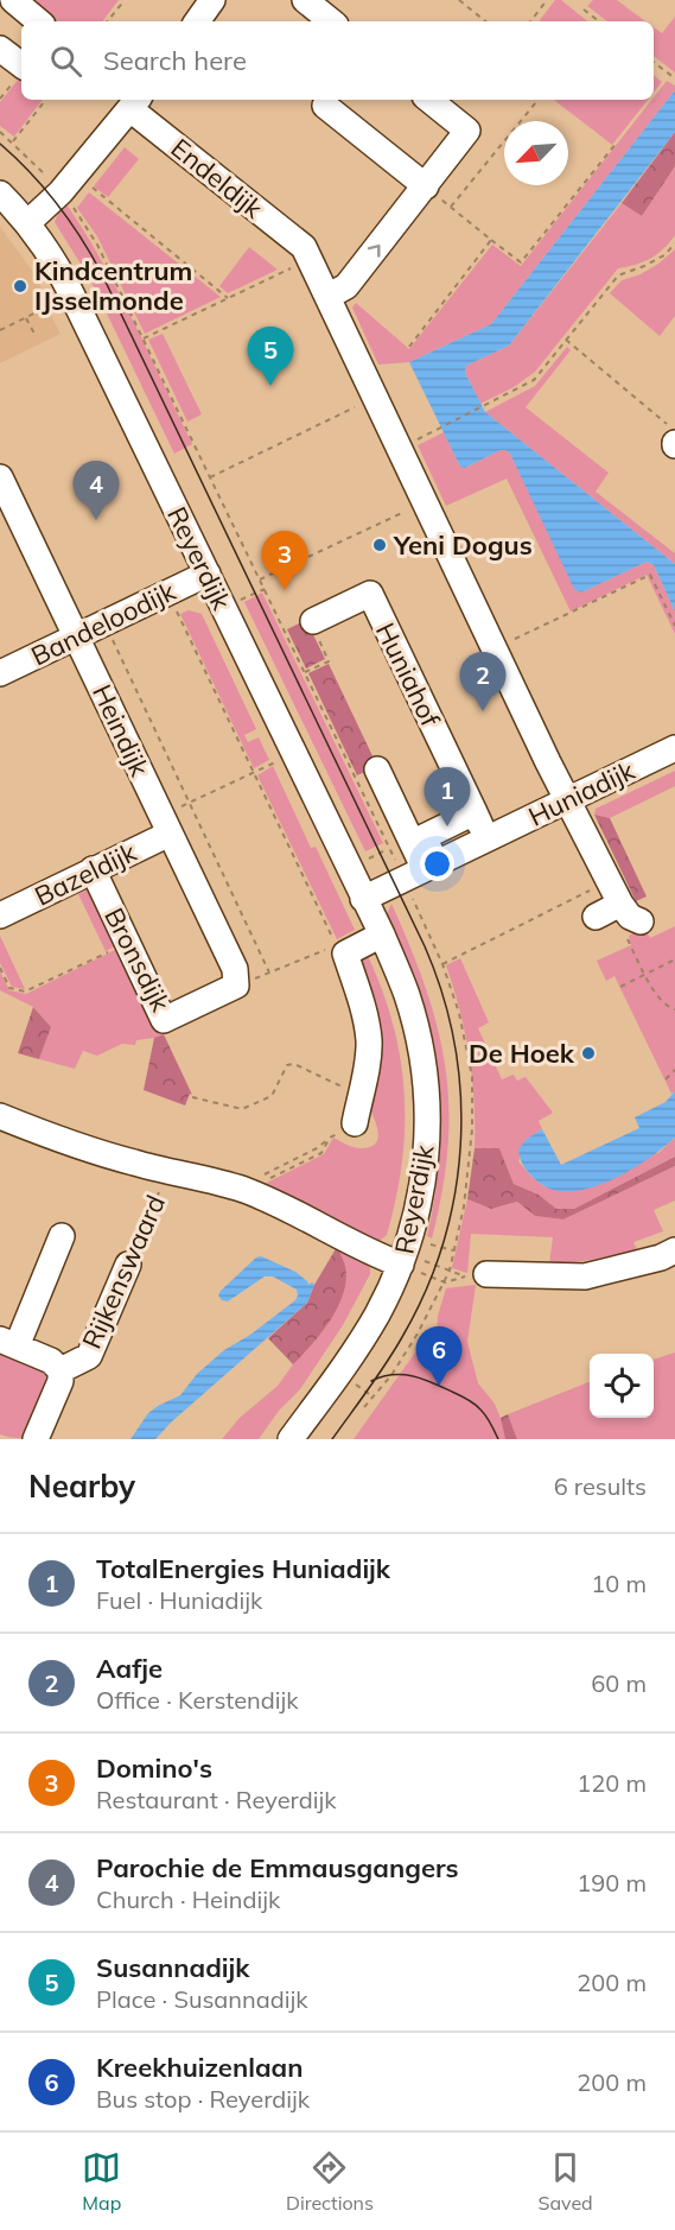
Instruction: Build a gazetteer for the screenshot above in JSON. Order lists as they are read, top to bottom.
{
  "streets": {
    "street": [
      "Endeldijk",
      "Reyerdijk",
      "Bandeloodijk",
      "Huniahof",
      "Heindijk",
      "Huniadijk",
      "Bazeldijk",
      "Bronsdijk",
      "Rijkenswaard"
    ]
  },
  "crossings": [
    ["Reyerdijk", "Bandeloodijk"],
    ["Reyerdijk", "Huniadijk"],
    ["Bandeloodijk", "Heindijk"],
    ["Heindijk", "Bazeldijk"],
    ["Heindijk", "Bronsdijk"],
    ["Bazeldijk", "Bronsdijk"]
  ],
  "places": ["Kindcentrum IJsselmonde", "Yeni Dogus", "De Hoek"],
  "north": "bottom left",
  "page": {
    "search": "Search here",
    "pins": [
      "5",
      "4",
      "3",
      "2",
      "1",
      "6"
    ],
    "heading": ["Nearby", "6 results"],
    "list": [
      {
        "mark": "1",
        "name": "TotalEnergies Huniadijk",
        "note": "Fuel · Huniadijk",
        "value": "10 m"
      },
      {
        "mark": "2",
        "name": "Aafje",
        "note": "Office · Kerstendijk",
        "value": "60 m"
      },
      {
        "mark": "3",
        "name": "Domino's",
        "note": "Restaurant · Reyerdijk",
        "value": "120 m"
      },
      {
        "mark": "4",
        "name": "Parochie de Emmausgangers",
        "note": "Church · Heindijk",
        "value": "190 m"
      },
      {
        "mark": "5",
        "name": "Susannadijk",
        "note": "Place · Susannadijk",
        "value": "200 m"
      },
      {
        "mark": "6",
        "name": "Kreekhuizenlaan",
        "note": "Bus stop · Reyerdijk",
        "value": "200 m"
      }
    ],
    "nav": ["Map", "Directions", "Saved"]
  }
}
